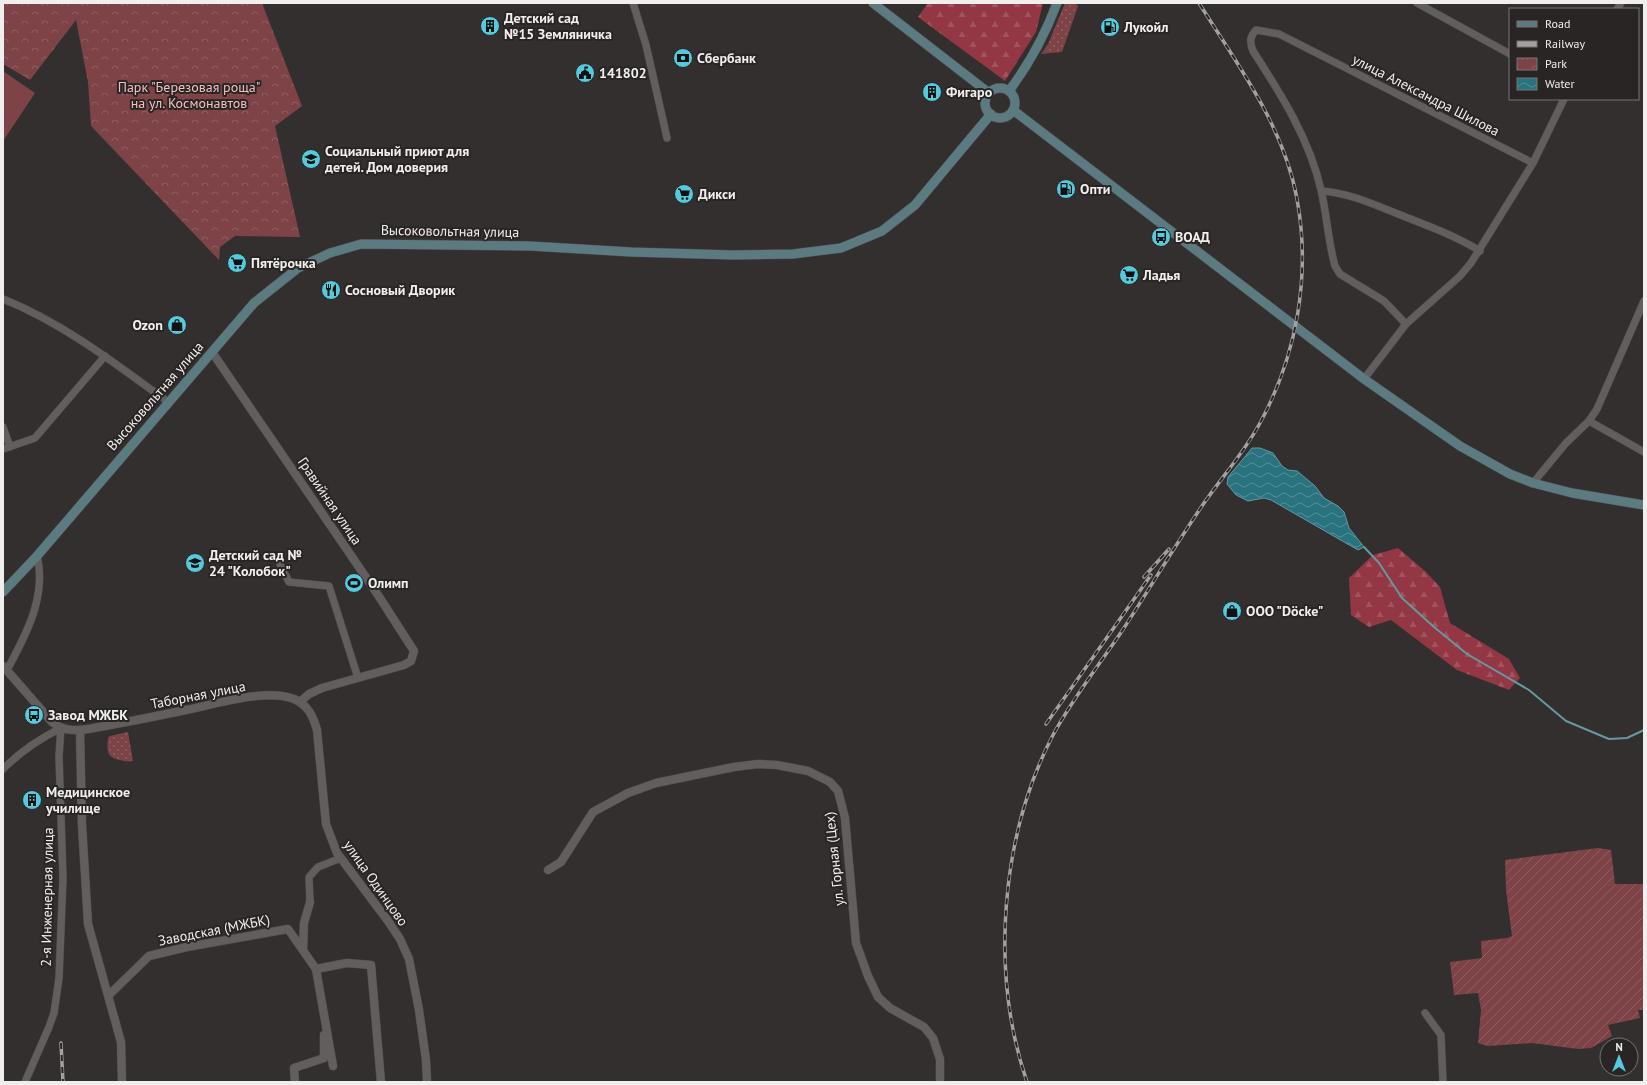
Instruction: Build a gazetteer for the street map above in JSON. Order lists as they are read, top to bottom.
{
  "streets": {
    "main road": ["Высоковольтная улица"],
    "street": [
      "улица Александра Шилова",
      "Гравийная улица",
      "Таборная улица",
      "ул. Горная (Цех)",
      "улица Одинцово",
      "2-я Инженерная улица",
      "Заводская (МЖБК)"
    ]
  },
  "crossings": [
    ["Высоковольтная улица", "Гравийная улица"],
    ["Таборная улица", "улица Одинцово"],
    ["Таборная улица", "2-я Инженерная улица"]
  ],
  "parks": ["Парк \"Березовая роща\" на ул. Космонавтов"],
  "places": {
    "building": ["Детский сад №15 Земляничка", "Фигаро", "Медицинское училище"],
    "fuel station": ["Лукойл", "Опти"],
    "bank": ["Сбербанк"],
    "public building": ["141802"],
    "school or university": ["Социальный приют для детей. Дом доверия", "Детский сад № 24 \"Колобок\""],
    "supermarket": ["Дикси", "Пятёрочка", "Ладья"],
    "bus stop": ["ВОАД", "Завод МЖБК"],
    "restaurant": ["Сосновый Дворик"],
    "shop": ["Ozon", "ООО \"Döcke\""],
    "sports": ["Олимп"]
  },
  "legend": [
    "Road",
    "Railway",
    "Park",
    "Water"
  ],
  "north": "top"
}
